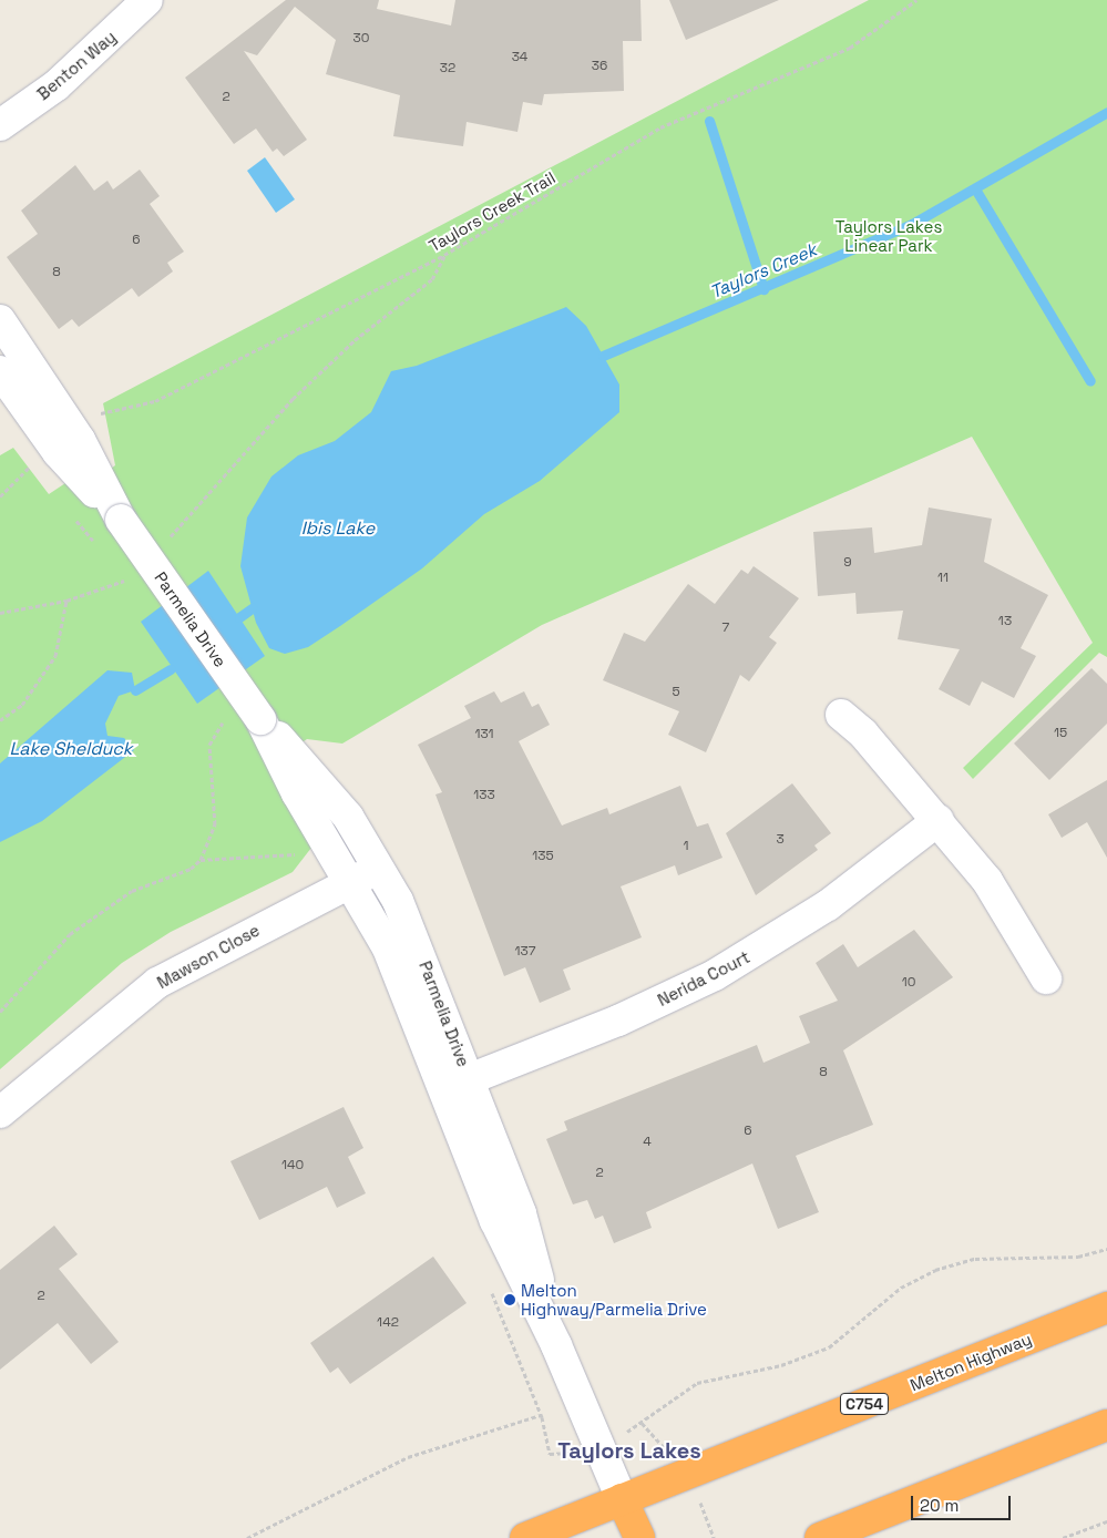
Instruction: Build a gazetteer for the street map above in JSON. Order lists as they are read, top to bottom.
{
  "streets": {
    "highway": ["Parmelia Drive", "Melton Highway", "C754"],
    "street": ["Benton Way", "Mawson Close", "Nerida Court"],
    "path": ["Taylors Creek Trail"]
  },
  "crossings": [
    ["Taylors Creek Trail", "Parmelia Drive"],
    ["Parmelia Drive", "Mawson Close"],
    ["Parmelia Drive", "Nerida Court"],
    ["Parmelia Drive", "Melton Highway"]
  ],
  "districts": ["Taylors Lakes"],
  "water": ["Taylors Creek", "Ibis Lake", "Lake Shelduck"],
  "parks": ["Taylors Lakes Linear Park"],
  "places": ["Melton Highway/Parmelia Drive"],
  "house_numbers": [
    "30",
    "34",
    "36",
    "32",
    "2",
    "6",
    "8",
    "9",
    "11",
    "13",
    "7",
    "5",
    "15",
    "131",
    "133",
    "3",
    "1",
    "135",
    "137",
    "10",
    "8",
    "6",
    "4",
    "140",
    "2",
    "2",
    "142"
  ],
  "scale_bar": "20 m"
}
